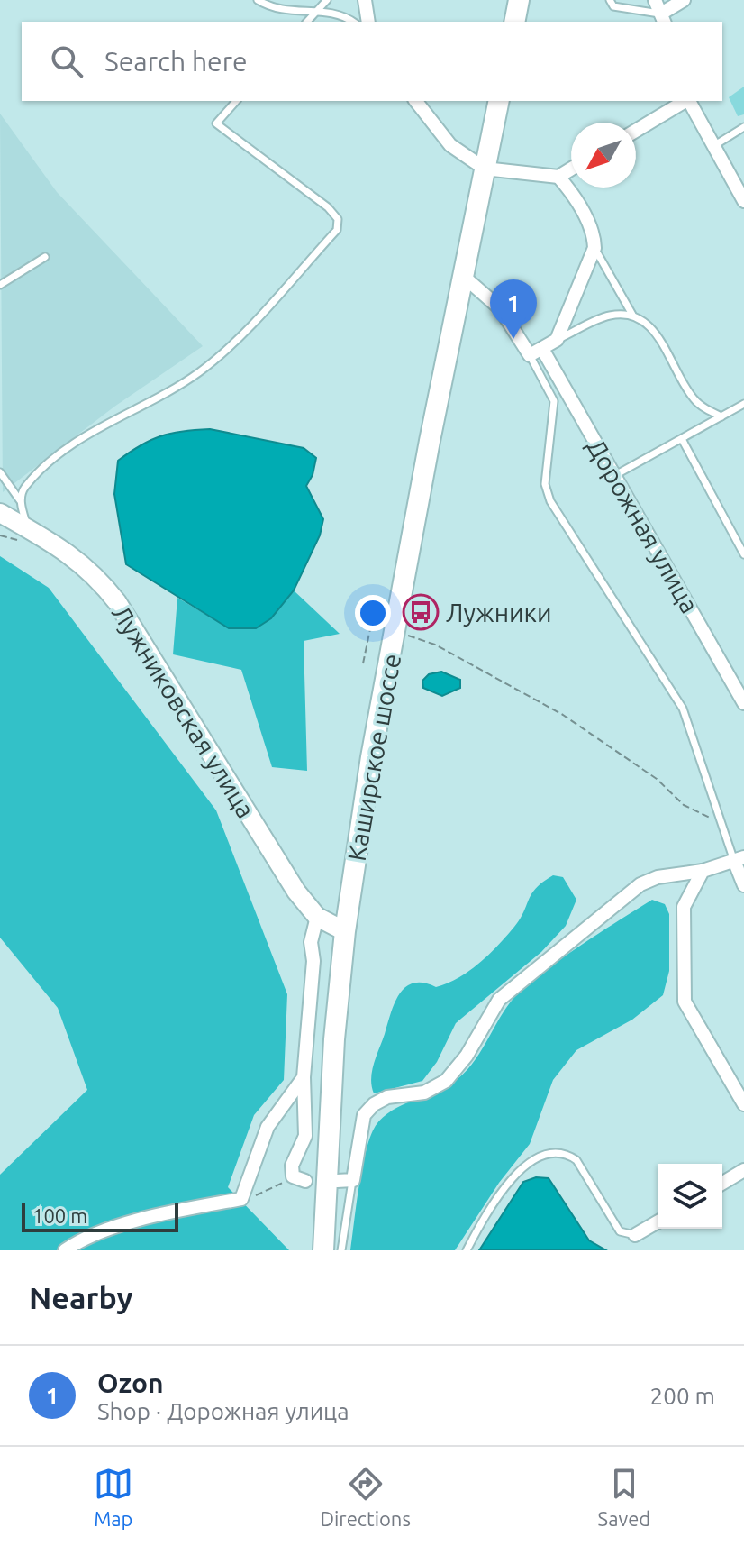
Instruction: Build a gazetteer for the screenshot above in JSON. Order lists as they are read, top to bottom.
{
  "streets": {
    "main road": ["Каширское шоссе"],
    "street": ["Дорожная улица", "Лужниковская улица"]
  },
  "crossings": [
    ["Лужниковская улица", "Каширское шоссе"]
  ],
  "places": {
    "bus stop": ["Лужники"]
  },
  "scale_bar": "100 m",
  "north": "bottom left",
  "page": {
    "search": "Search here",
    "pins": "1",
    "scale": "100 m",
    "heading": "Nearby",
    "list": [
      {
        "mark": "1",
        "name": "Ozon",
        "note": "Shop · Дорожная улица",
        "value": "200 m"
      }
    ],
    "nav": ["Map", "Directions", "Saved"]
  }
}
